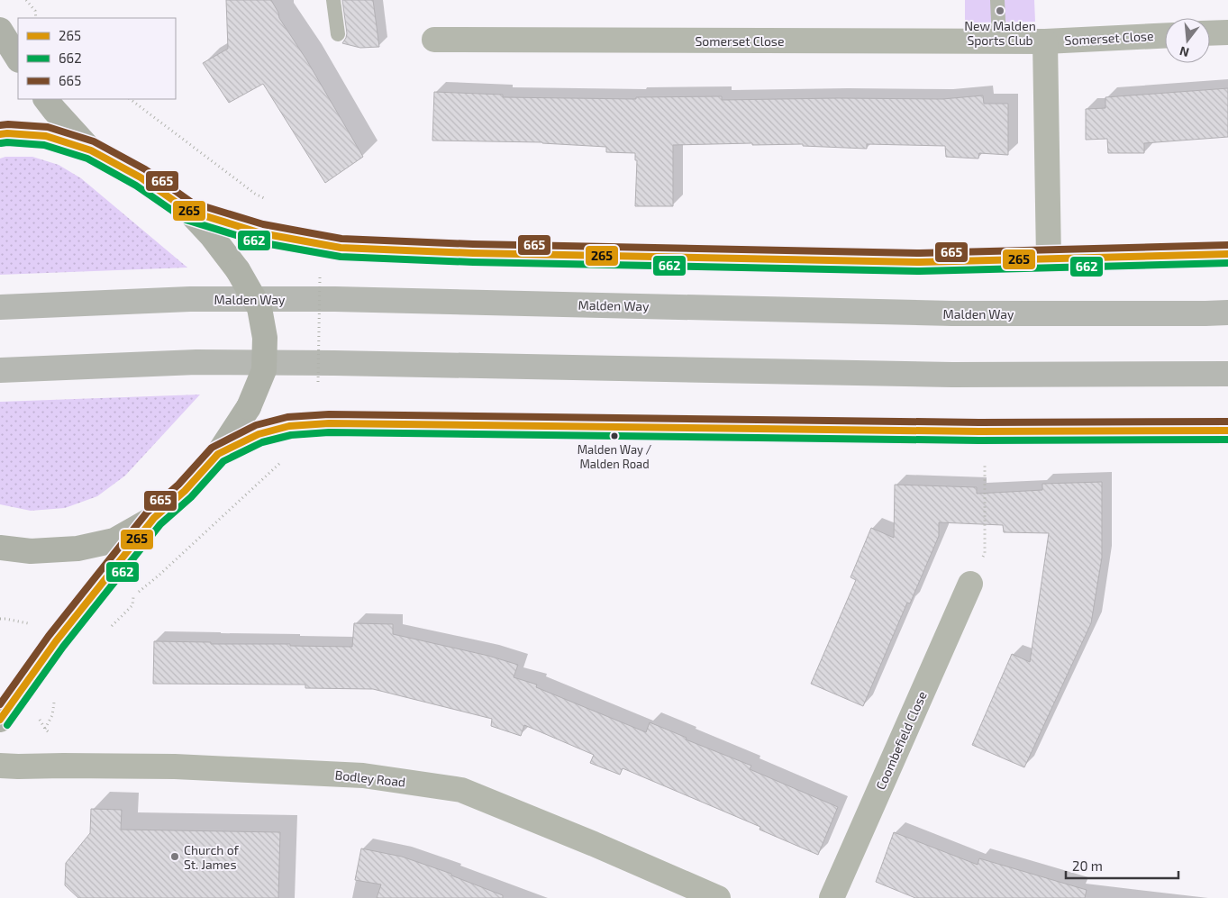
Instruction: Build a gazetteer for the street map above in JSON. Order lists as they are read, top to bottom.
{
  "streets": {
    "highway": ["Malden Way"],
    "street": ["Somerset Close", "Coombefield Close", "Bodley Road"]
  },
  "places": ["New Malden Sports Club", "Malden Way / Malden Road", "Church of St. James"],
  "lines": ["transit line 665", "transit line 265", "transit line 662"],
  "legend": ["265", "662", "665"],
  "scale_bar": "20 m",
  "north": "bottom"
}
